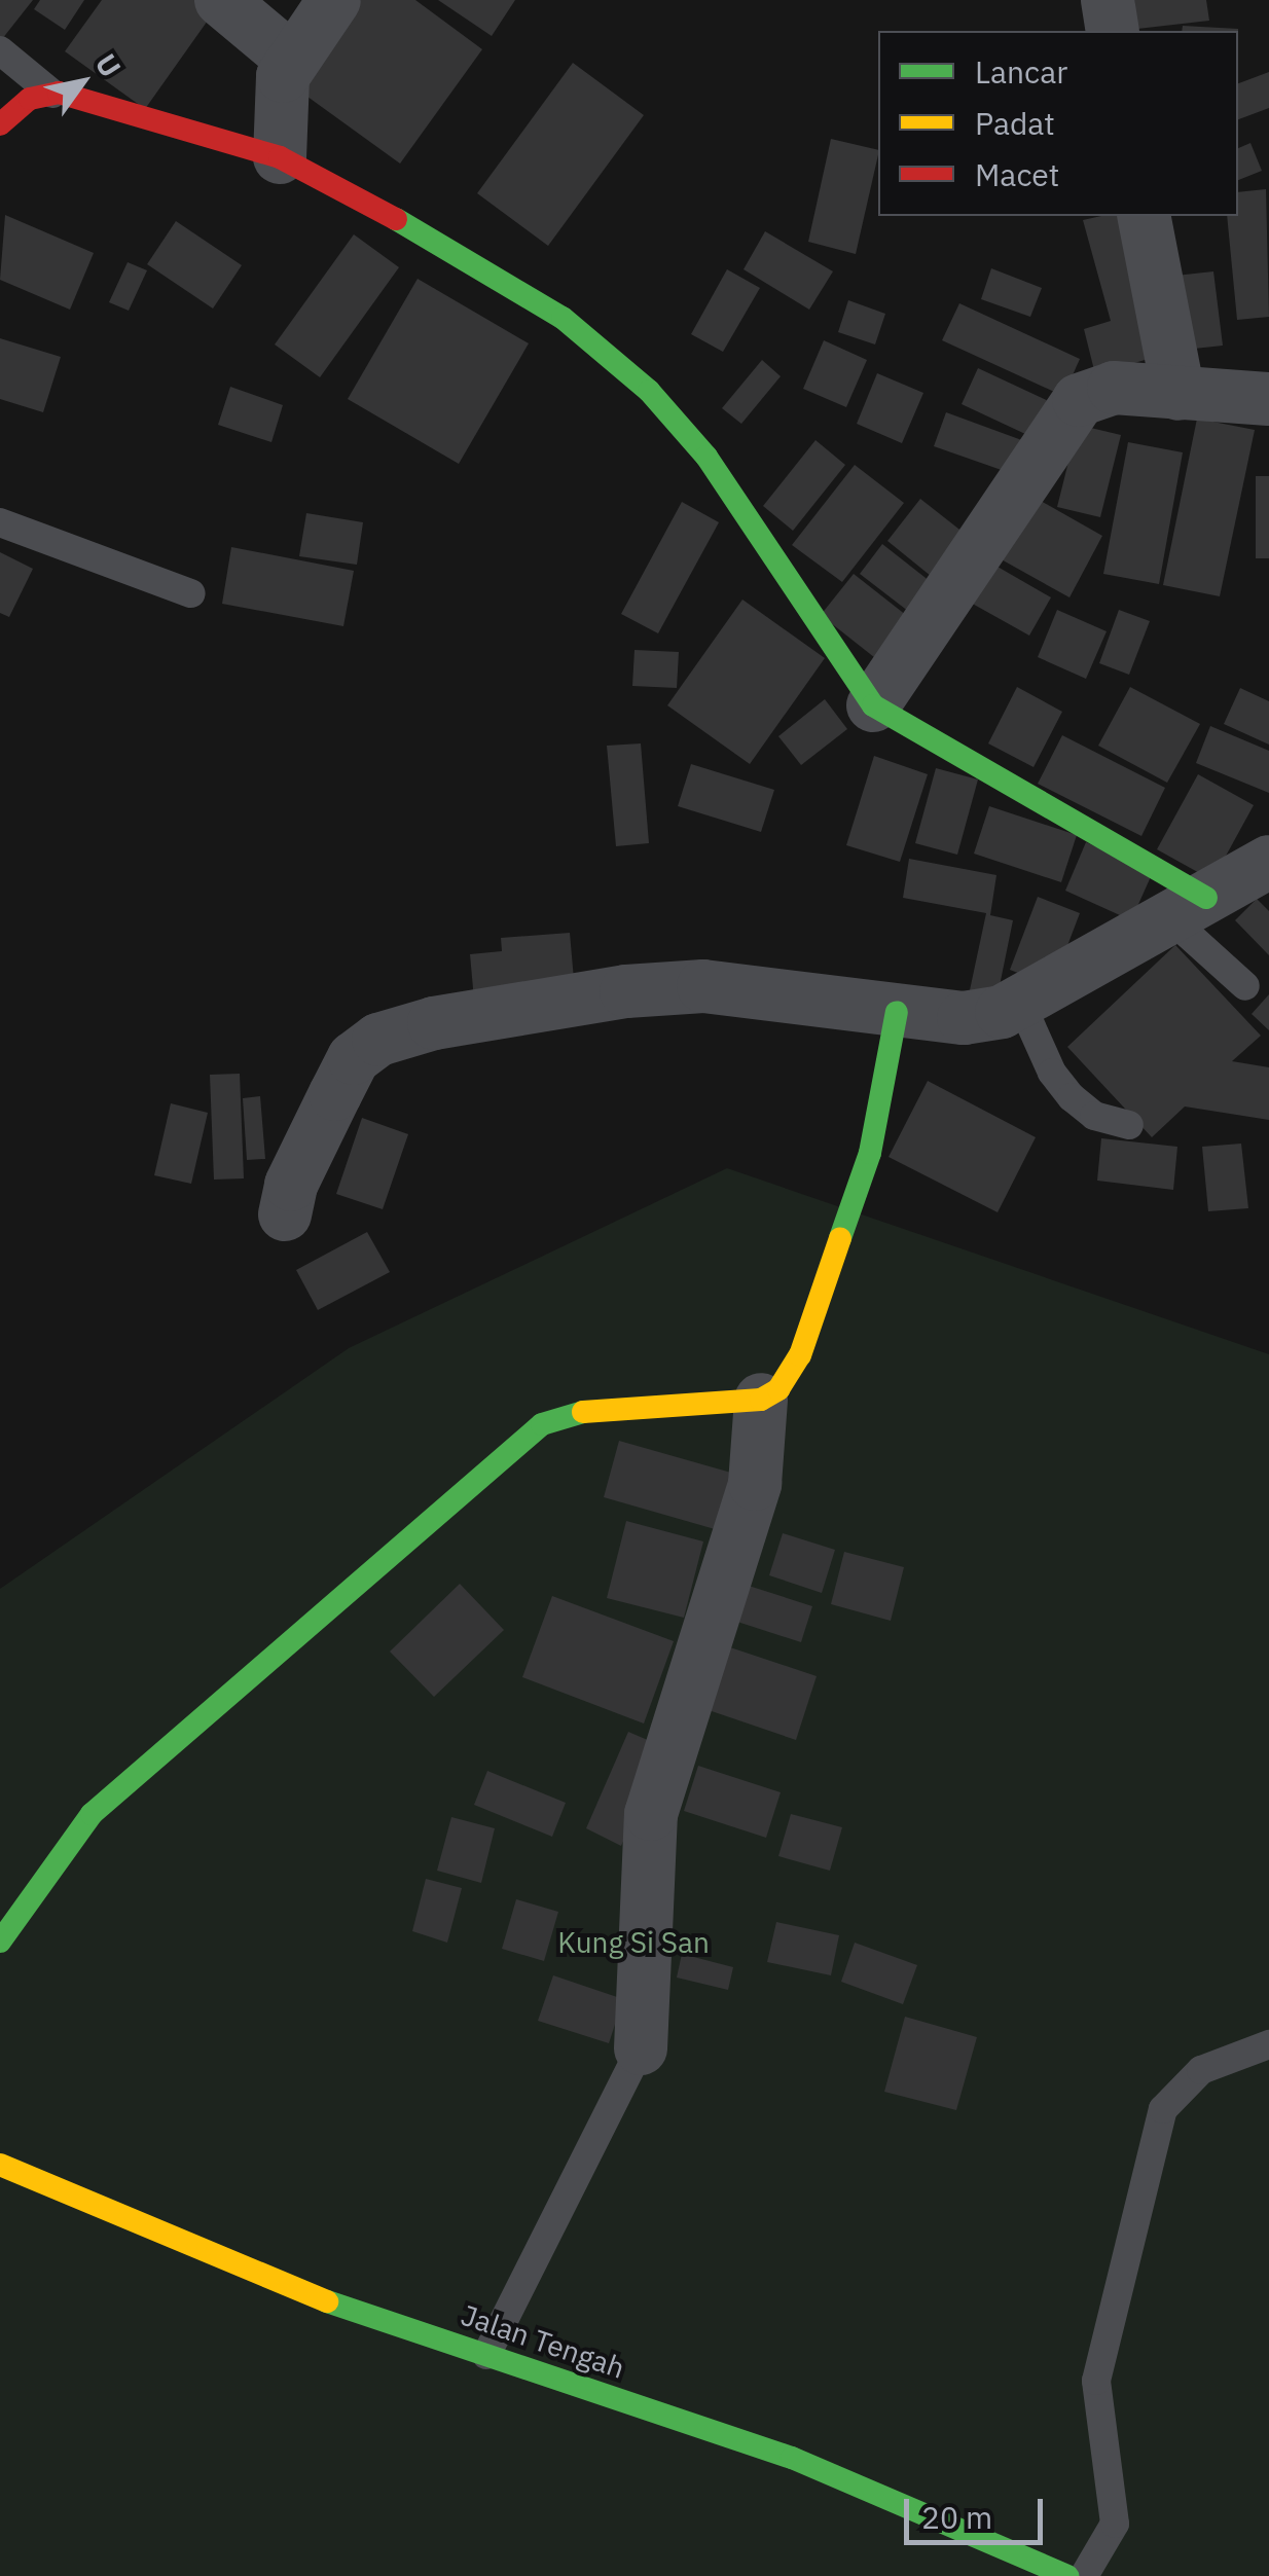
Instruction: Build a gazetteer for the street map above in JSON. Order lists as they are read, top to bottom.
{
  "streets": {
    "street": ["Jalan Tengah"]
  },
  "parks": ["Kung Si San"],
  "legend": ["Lancar", "Padat", "Macet"],
  "scale_bar": "20 m",
  "north": "top right"
}
